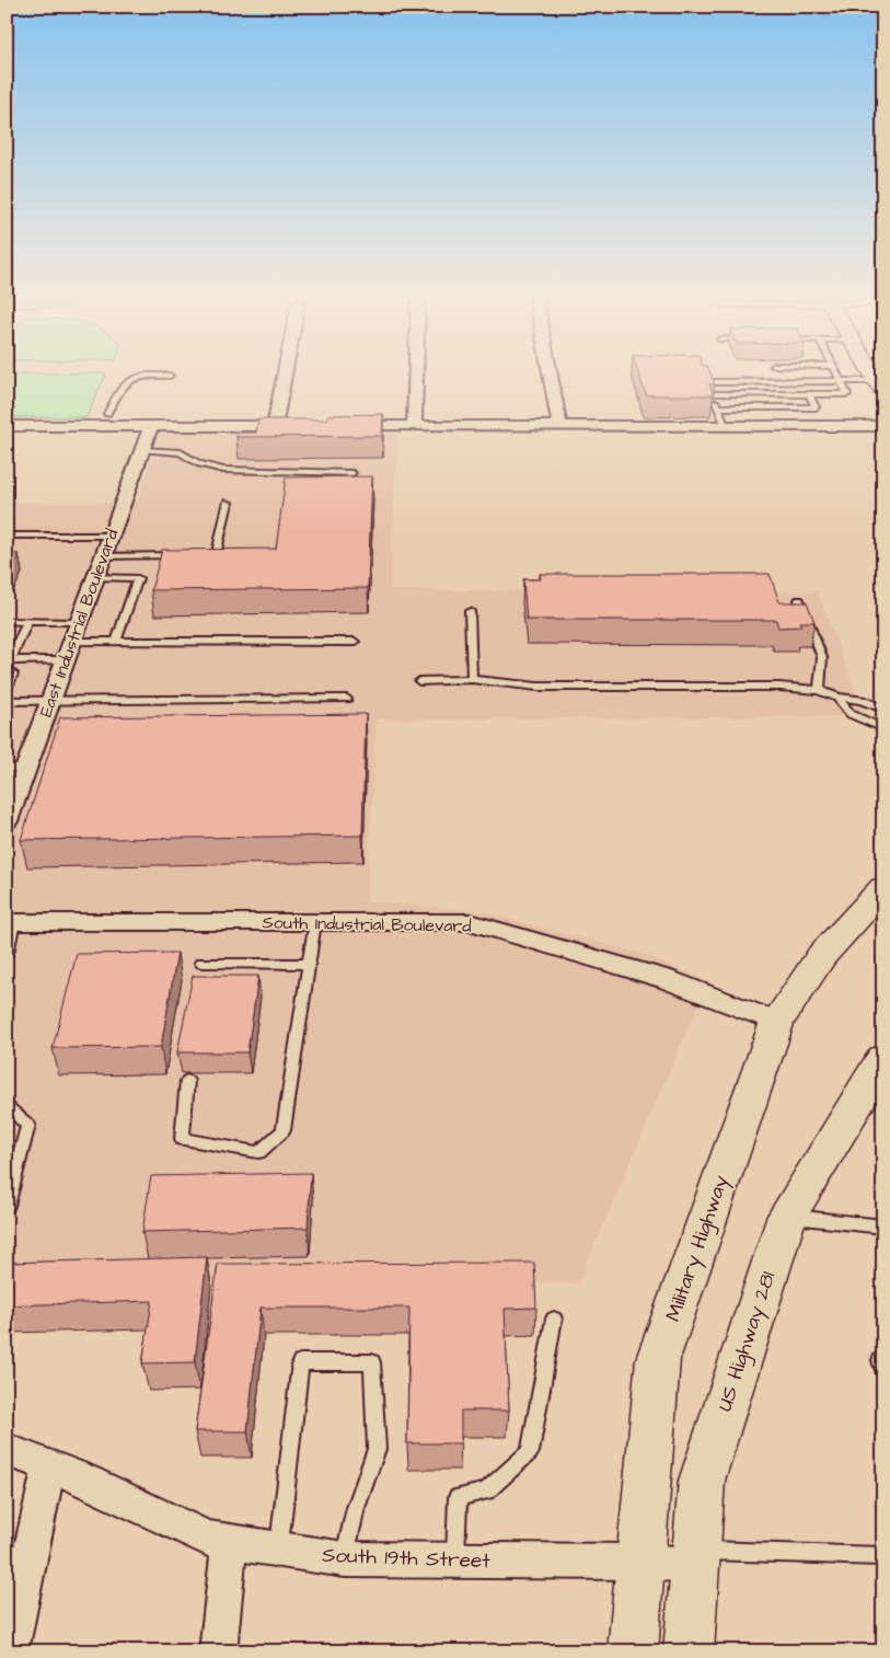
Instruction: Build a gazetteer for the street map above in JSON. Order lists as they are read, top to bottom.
{
  "streets": {
    "main road": ["Military Highway", "US Highway 281"],
    "street": ["East Industrial Boulevard", "South Industrial Boulevard", "South 19th Street"]
  },
  "crossings": [
    ["South Industrial Boulevard", "Military Highway"],
    ["Military Highway", "South 19th Street"],
    ["US Highway 281", "South 19th Street"]
  ]
}
